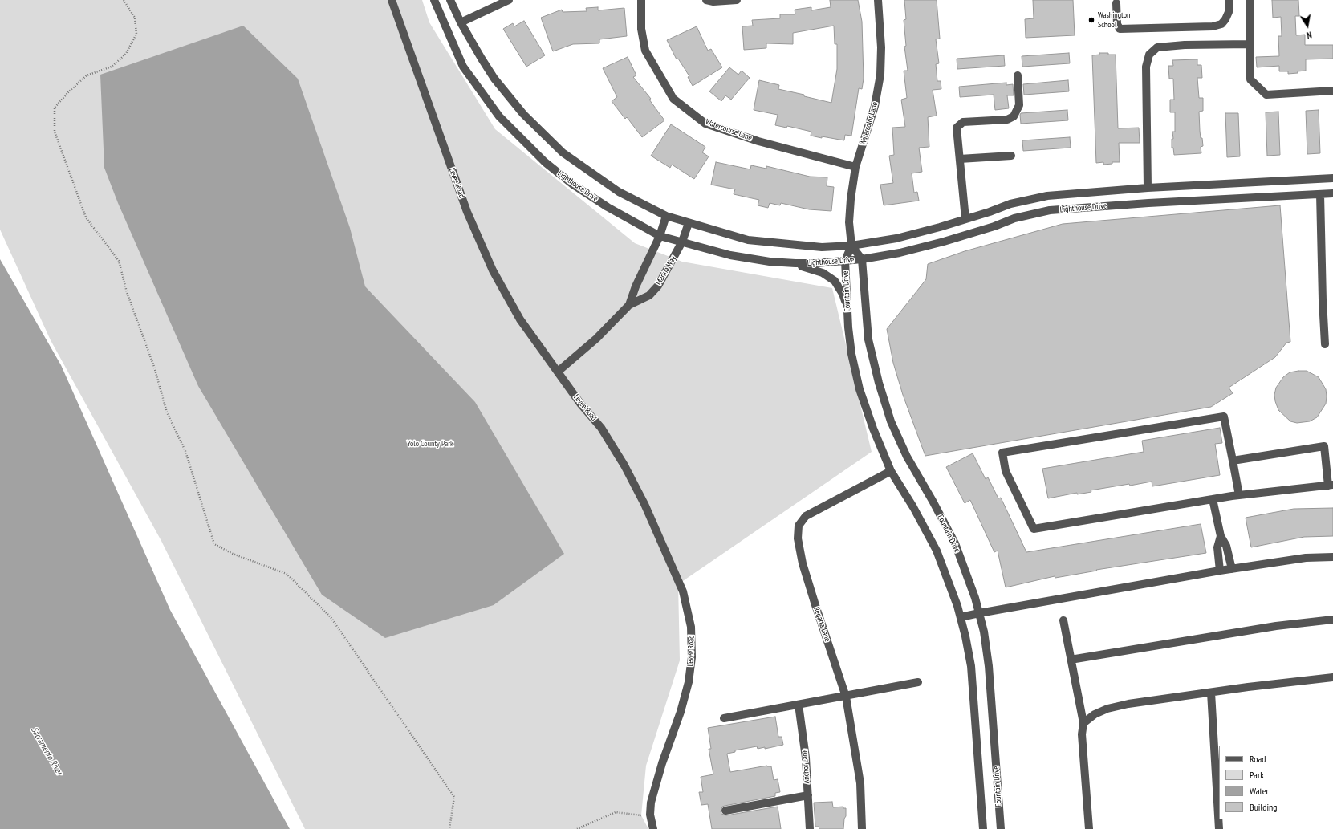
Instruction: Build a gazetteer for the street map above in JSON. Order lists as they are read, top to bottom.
{
  "streets": {
    "street": [
      "Watercolor Lane",
      "Watercourse Lane",
      "Levee Road",
      "Lighthouse Drive",
      "Marina Way",
      "Fountain Drive",
      "Regatta Lane",
      "Anchor Lane"
    ]
  },
  "crossings": [
    ["Watercolor Lane", "Watercourse Lane"],
    ["Watercolor Lane", "Lighthouse Drive"],
    ["Watercolor Lane", "Fountain Drive"],
    ["Levee Road", "Marina Way"],
    ["Lighthouse Drive", "Marina Way"],
    ["Lighthouse Drive", "Fountain Drive"],
    ["Fountain Drive", "Regatta Lane"]
  ],
  "water": ["Sacramento River"],
  "parks": ["Yolo County Park"],
  "places": ["Washington School"],
  "legend": [
    "Road",
    "Park",
    "Water",
    "Building"
  ],
  "north": "bottom"
}
